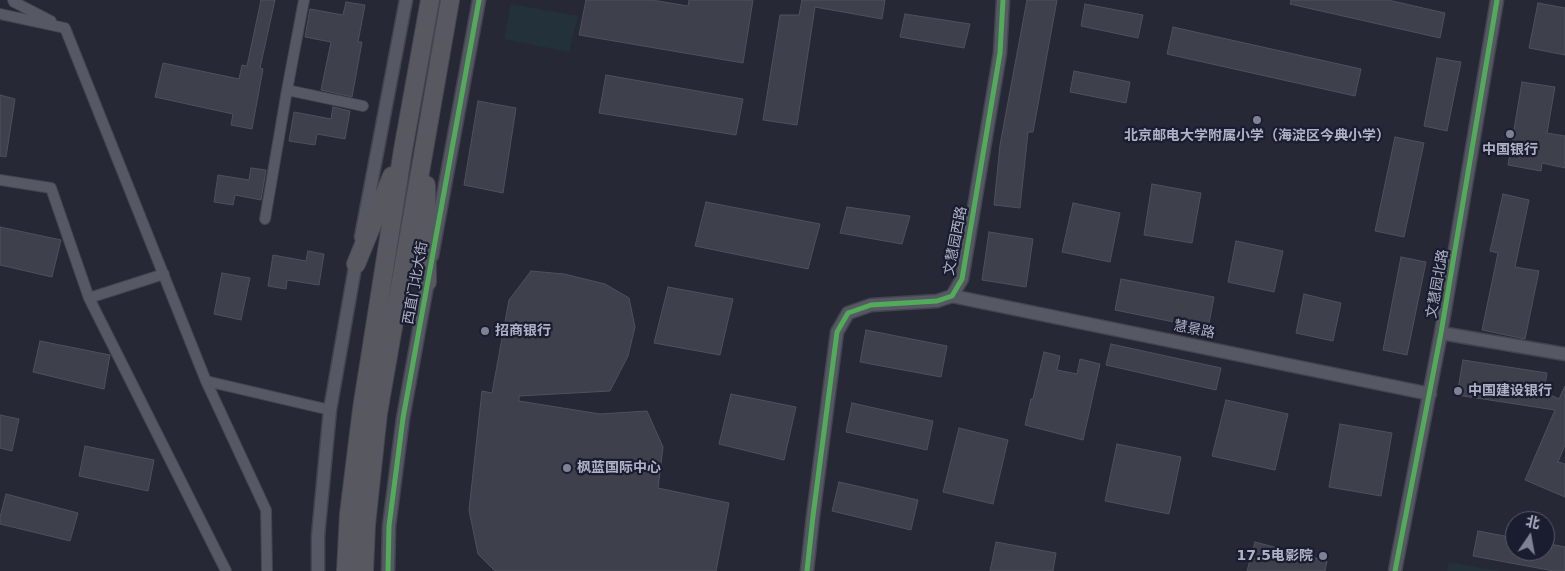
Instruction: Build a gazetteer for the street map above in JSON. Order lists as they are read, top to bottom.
{
  "streets": {
    "highway": ["西直门北大街"],
    "street": ["文慧园西路", "文慧园北路", "慧景路"]
  },
  "crossings": [
    ["文慧园西路", "慧景路"],
    ["文慧园北路", "慧景路"]
  ],
  "places": [
    "北京邮电大学附属小学（海淀区今典小学）",
    "中国银行",
    "招商银行",
    "中国建设银行",
    "枫蓝国际中心",
    "17.5电影院"
  ],
  "north": "top"
}
